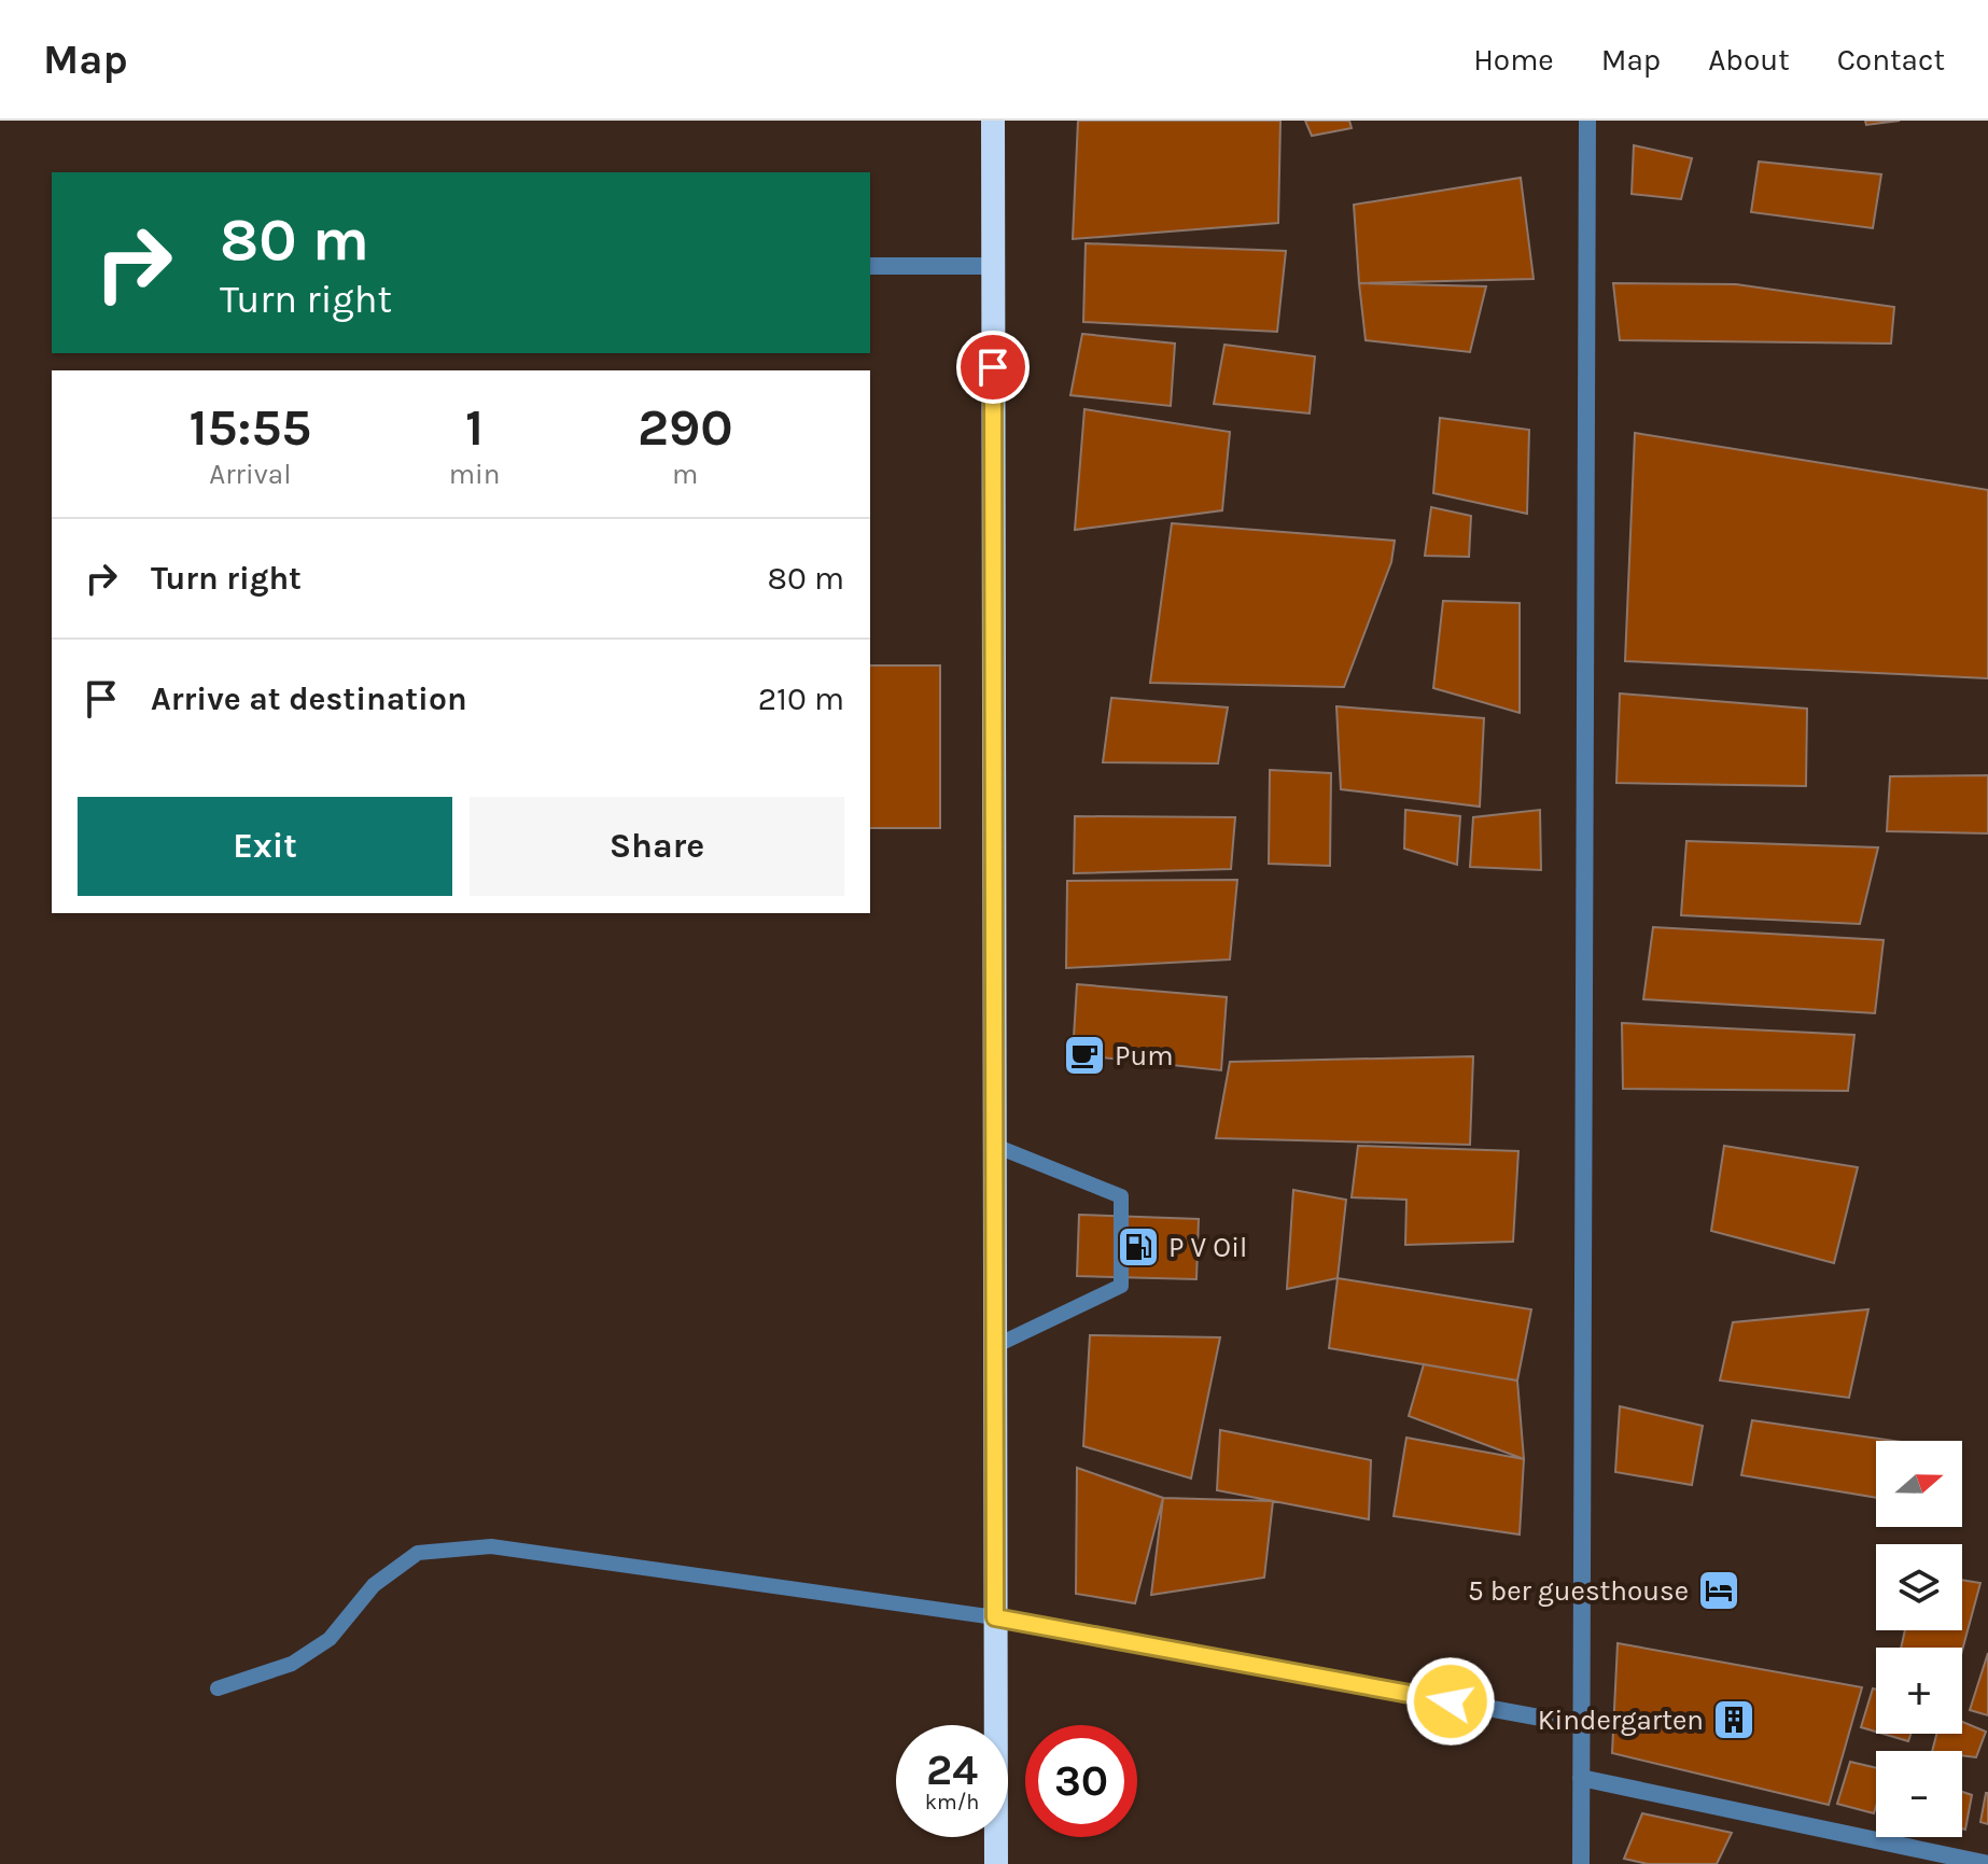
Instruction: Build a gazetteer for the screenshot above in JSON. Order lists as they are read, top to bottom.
{
  "places": {
    "cafe": ["Pum"],
    "fuel station": ["P V Oil"],
    "hotel": ["5 ber guesthouse"],
    "building": ["Kindergarten"]
  },
  "north": "right",
  "page": {
    "header": "Map",
    "nav": [
      "Home",
      "Map",
      "About",
      "Contact"
    ],
    "turn": ["80 m", "Turn right"],
    "eta": [
      "15:55",
      "Arrival",
      "1",
      "min",
      "290",
      "m"
    ],
    "list": [
      {
        "name": "Turn right",
        "value": "80 m"
      },
      {
        "name": "Arrive at destination",
        "value": "210 m"
      }
    ],
    "buttons": ["Exit", "Share"],
    "map_buttons": ["+", "−"],
    "speed": "24 km/h",
    "limit": "30"
  }
}
